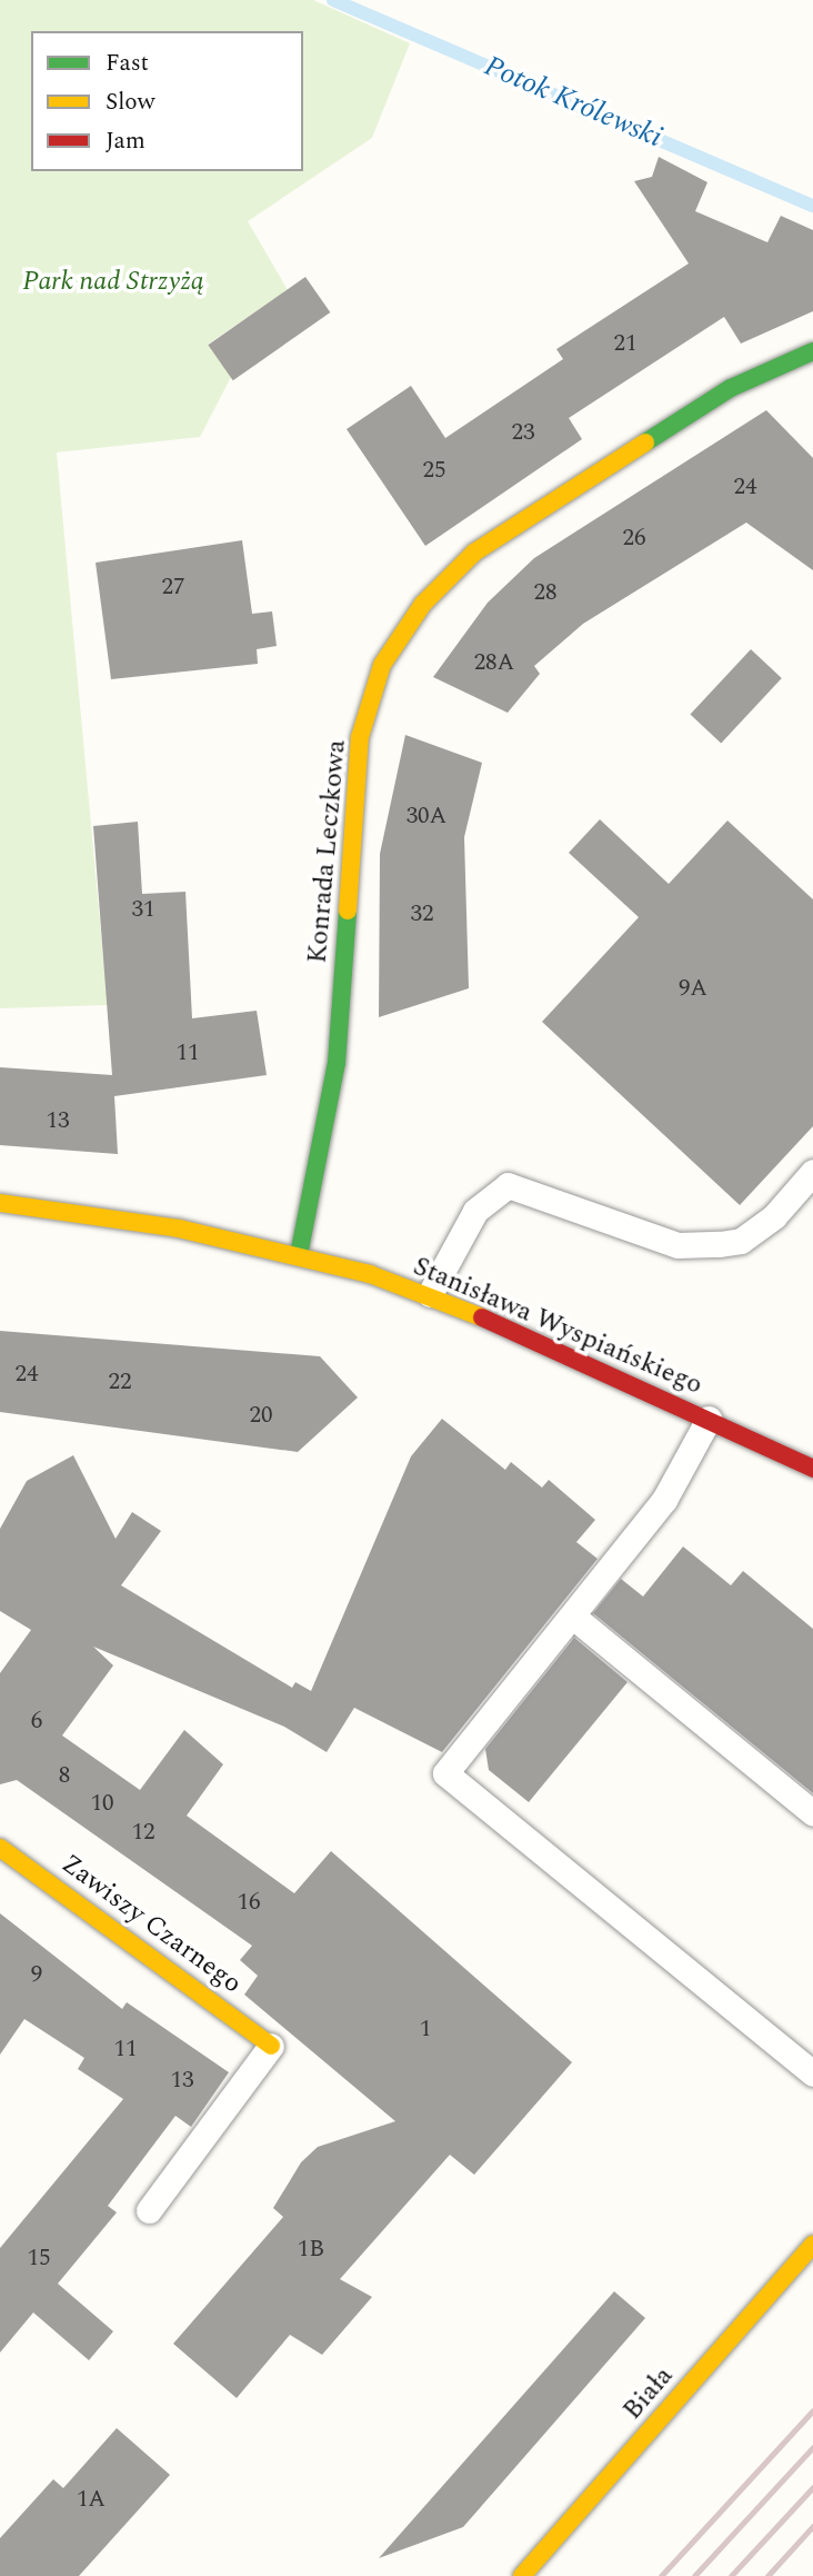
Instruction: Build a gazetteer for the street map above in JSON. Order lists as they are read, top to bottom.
{
  "streets": {
    "street": [
      "Konrada Leczkowa",
      "Stanisława Wyspiańskiego",
      "Zawiszy Czarnego",
      "Biała"
    ]
  },
  "crossings": [
    ["Konrada Leczkowa", "Stanisława Wyspiańskiego"]
  ],
  "water": ["Potok Królewski"],
  "parks": ["Park nad Strzyżą"],
  "house_numbers": [
    "21",
    "23",
    "25",
    "24",
    "26",
    "27",
    "28",
    "28A",
    "30A",
    "31",
    "32",
    "9A",
    "11",
    "13",
    "24",
    "22",
    "20",
    "6",
    "8",
    "10",
    "12",
    "16",
    "9",
    "1",
    "11",
    "13",
    "1B",
    "15",
    "1A"
  ],
  "legend": ["Fast", "Slow", "Jam"]
}
